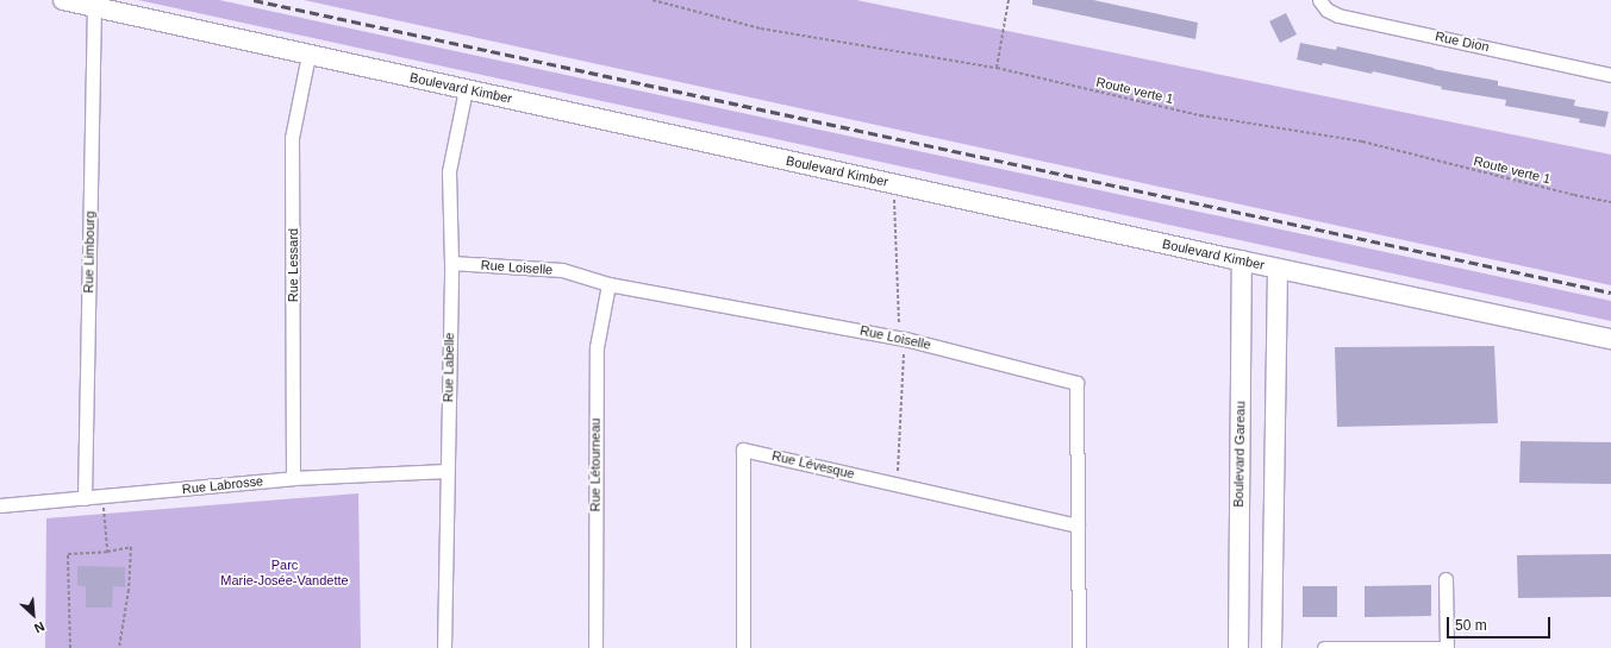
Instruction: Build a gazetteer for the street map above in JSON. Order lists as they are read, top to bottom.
{
  "streets": {
    "street": [
      "Rue Dion",
      "Boulevard Kimber",
      "Rue Limbourg",
      "Rue Lessard",
      "Rue Loiselle",
      "Rue Labelle",
      "Boulevard Gareau",
      "Rue Létourneau",
      "Rue Lévesque",
      "Rue Labrosse"
    ],
    "path": ["Route verte 1"]
  },
  "crossings": [
    ["Boulevard Kimber", "Rue Limbourg"],
    ["Boulevard Kimber", "Rue Lessard"],
    ["Boulevard Kimber", "Rue Labelle"],
    ["Boulevard Kimber", "Boulevard Gareau"],
    ["Rue Limbourg", "Rue Labrosse"],
    ["Rue Lessard", "Rue Labrosse"],
    ["Rue Loiselle", "Rue Labelle"],
    ["Rue Loiselle", "Rue Létourneau"],
    ["Rue Loiselle", "Rue Lévesque"],
    ["Rue Labelle", "Rue Labrosse"]
  ],
  "parks": ["Parc Marie-Josée-Vandette"],
  "scale_bar": "50 m",
  "north": "bottom right"
}
